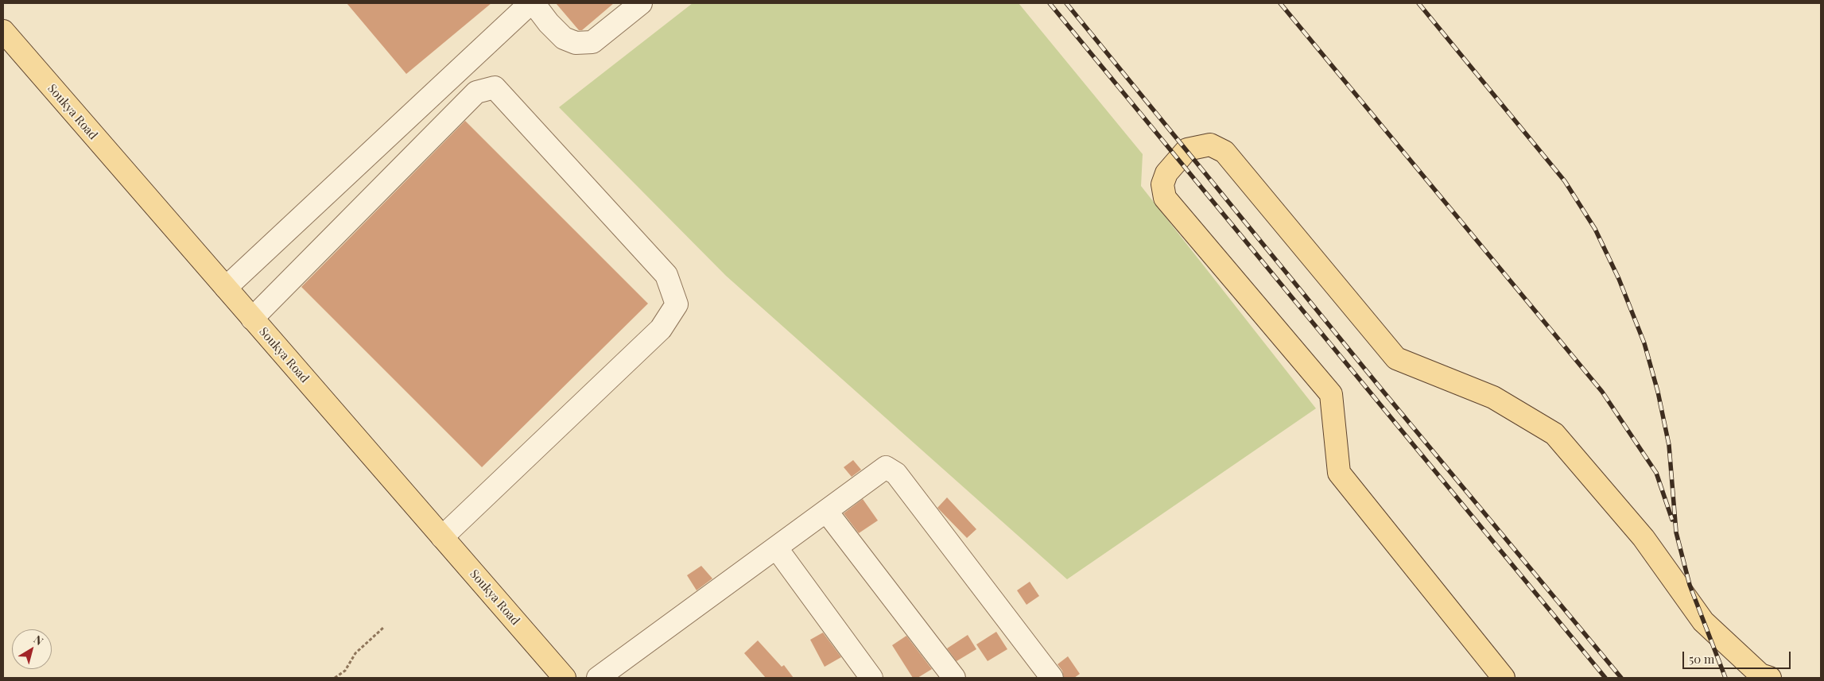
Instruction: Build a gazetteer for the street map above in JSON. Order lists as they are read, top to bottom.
{
  "streets": {
    "main road": ["Soukya Road"]
  },
  "scale_bar": "50 m",
  "north": "top right"
}
